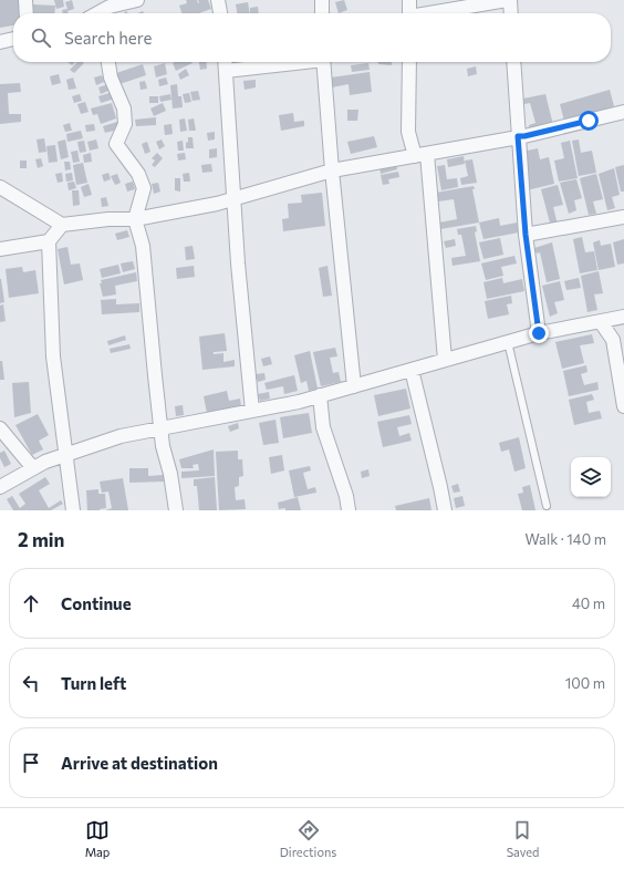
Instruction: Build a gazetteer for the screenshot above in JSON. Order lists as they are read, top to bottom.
{
  "page": {
    "search": "Search here",
    "heading": ["2 min", "Walk · 140 m"],
    "list": [
      ["Continue", "40 m"],
      ["Turn left", "100 m"],
      "Arrive at destination"
    ],
    "nav": ["Map", "Directions", "Saved"]
  }
}
